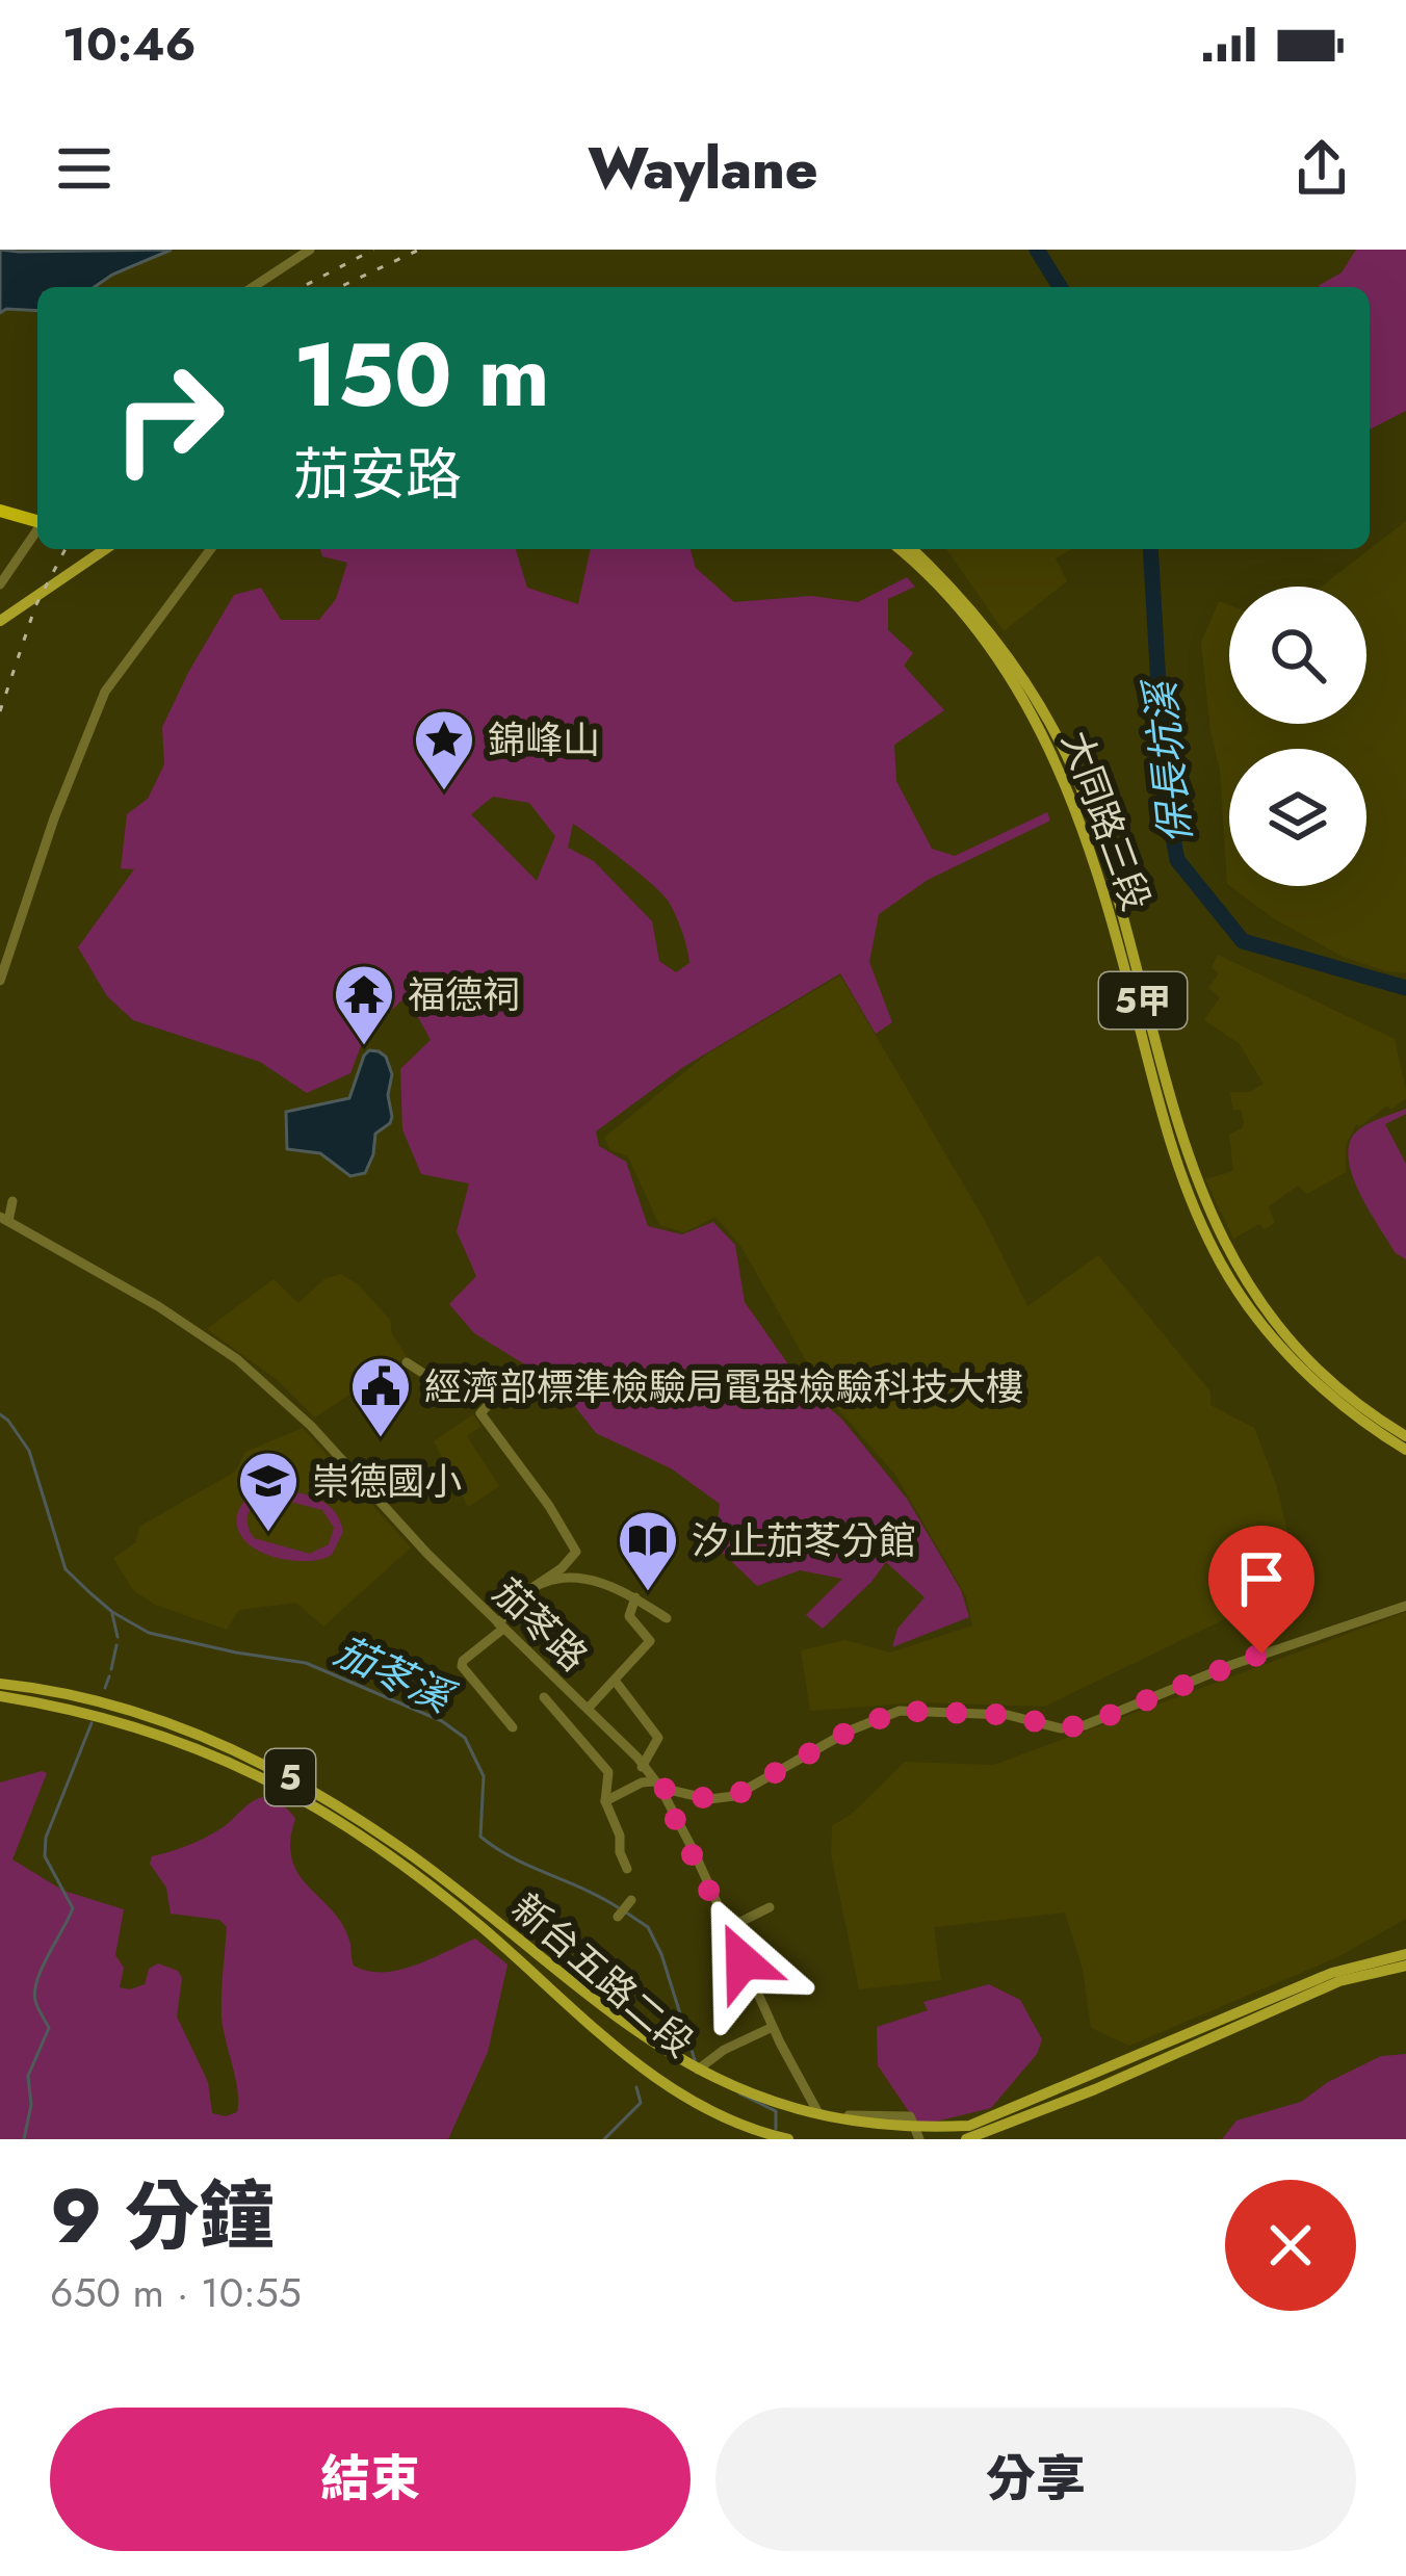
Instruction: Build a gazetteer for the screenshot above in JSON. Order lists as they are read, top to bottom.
{
  "streets": {
    "main road": [
      "大同路三段",
      "5甲",
      "5",
      "新台五路二段"
    ],
    "street": ["茄苳路"]
  },
  "water": ["保長坑溪", "茄苳溪"],
  "places": {
    "place": ["錦峰山"],
    "temple": ["福德祠"],
    "public building": ["經濟部標準檢驗局電器檢驗科技大樓"],
    "school or university": ["崇德國小"],
    "library": ["汐止茄苳分館"]
  },
  "page": {
    "status": "10:46",
    "header": "Waylane",
    "turn": ["150 m", "茄安路"],
    "heading": ["9 分鐘", "650 m · 10:55"],
    "buttons": ["結束", "分享"]
  }
}
